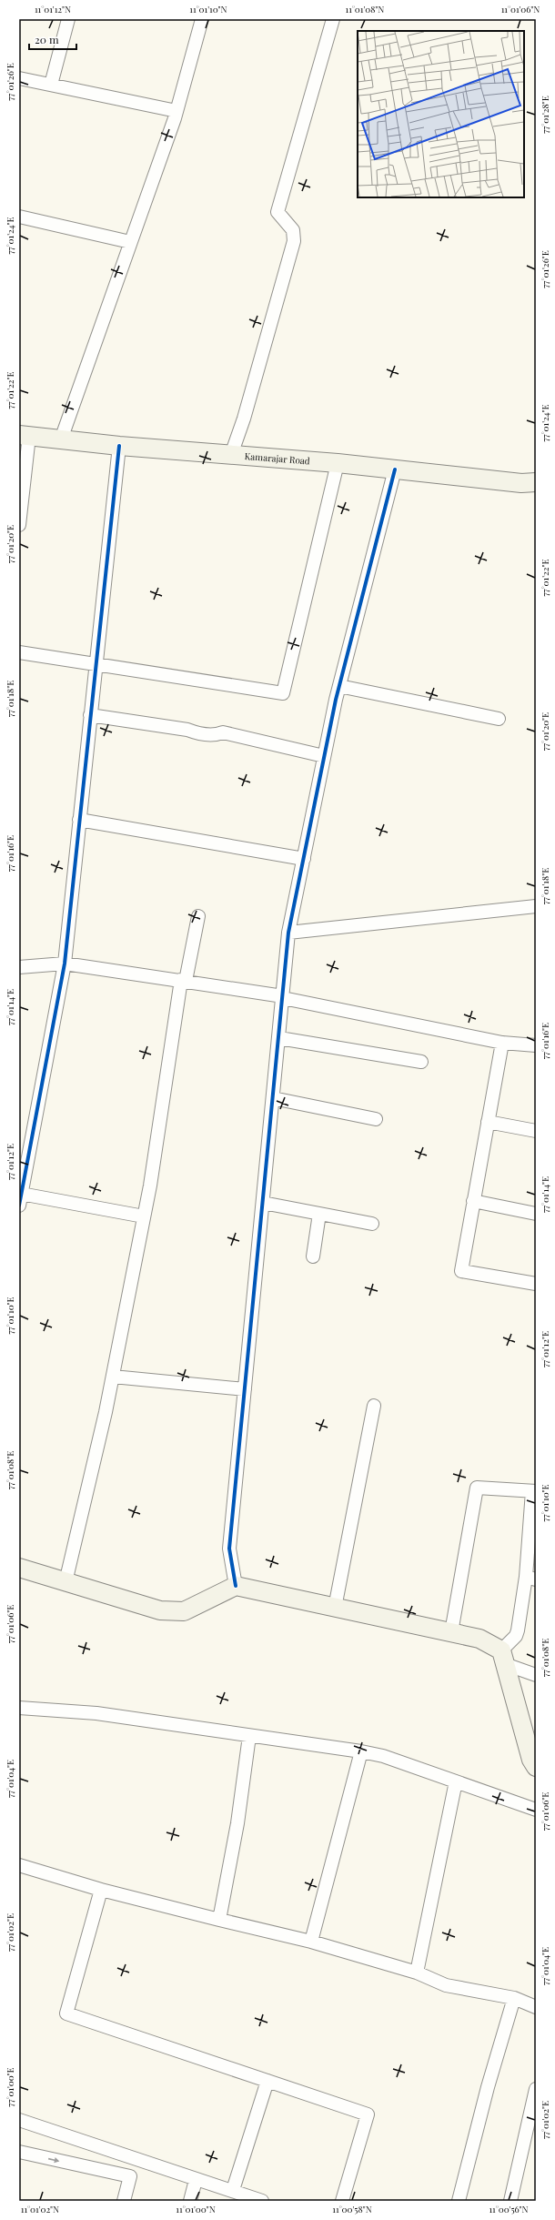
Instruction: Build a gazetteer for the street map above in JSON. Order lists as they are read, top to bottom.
{
  "streets": {
    "street": ["Kamarajar Road"]
  },
  "scale_bar": "20 m",
  "coordinates": [
    "11°01'12\"N",
    "11°01'10\"N",
    "11°01'08\"N",
    "11°01'06\"N",
    "77°01'26\"E",
    "77°01'28\"E",
    "77°01'24\"E",
    "77°01'22\"E",
    "77°01'20\"E",
    "77°01'18\"E",
    "77°01'16\"E",
    "77°01'14\"E",
    "77°01'12\"E",
    "77°01'10\"E",
    "77°01'08\"E",
    "77°01'06\"E",
    "77°01'04\"E",
    "77°01'02\"E",
    "77°01'00\"E",
    "11°01'02\"N",
    "11°01'00\"N",
    "11°00'58\"N",
    "11°00'56\"N"
  ]
}
